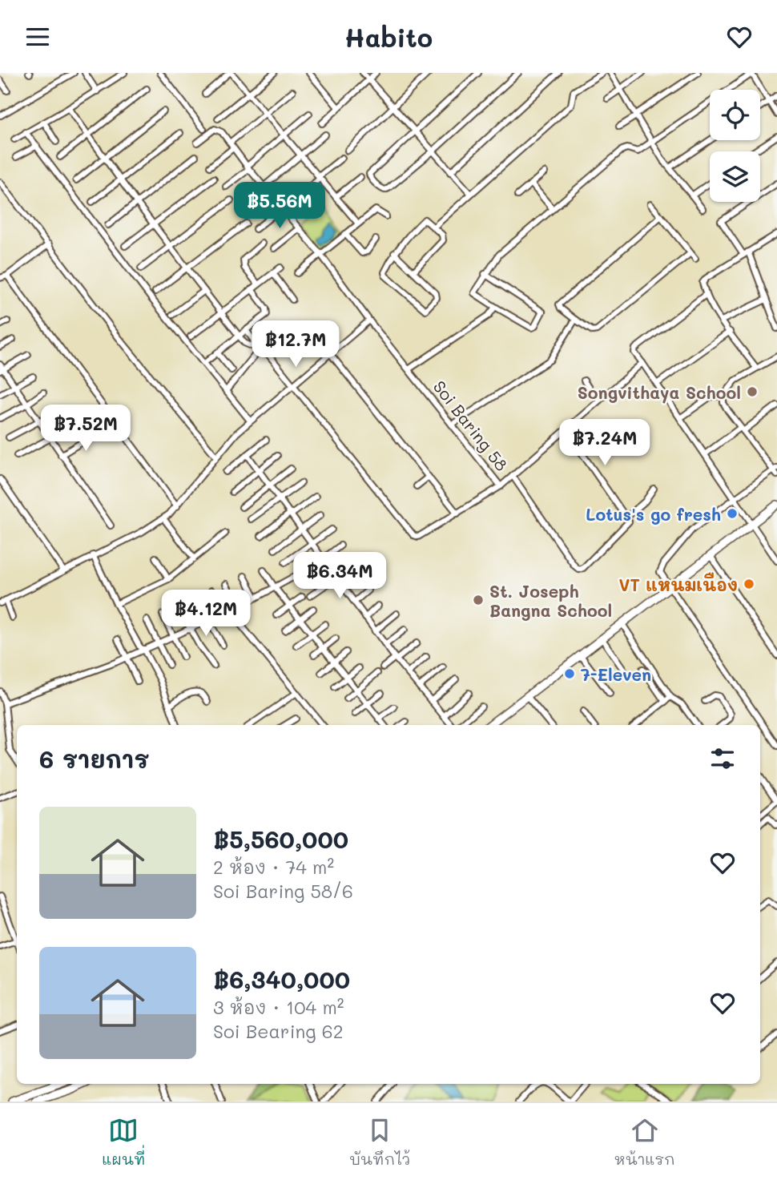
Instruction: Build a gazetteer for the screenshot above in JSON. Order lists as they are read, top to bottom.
{
  "streets": {
    "street": ["Soi Baring 58"]
  },
  "places": [
    "Songvithaya School",
    "Lotus's go fresh",
    "VT แหนมเนือง",
    "St. Joseph Bangna School",
    "7-Eleven"
  ],
  "page": {
    "header": "Habito",
    "price": [
      "฿5.56M",
      "฿12.7M",
      "฿7.52M",
      "฿7.24M",
      "฿6.34M",
      "฿4.12M"
    ],
    "heading": "6 รายการ",
    "list": [
      {
        "name": "฿5,560,000",
        "note": "2 ห้อง · 74 m² · Soi Baring 58/6"
      },
      {
        "name": "฿6,340,000",
        "note": "3 ห้อง · 104 m² · Soi Bearing 62"
      }
    ],
    "tabs": ["แผนที่", "บันทึกไว้", "หน้าแรก"]
  }
}
